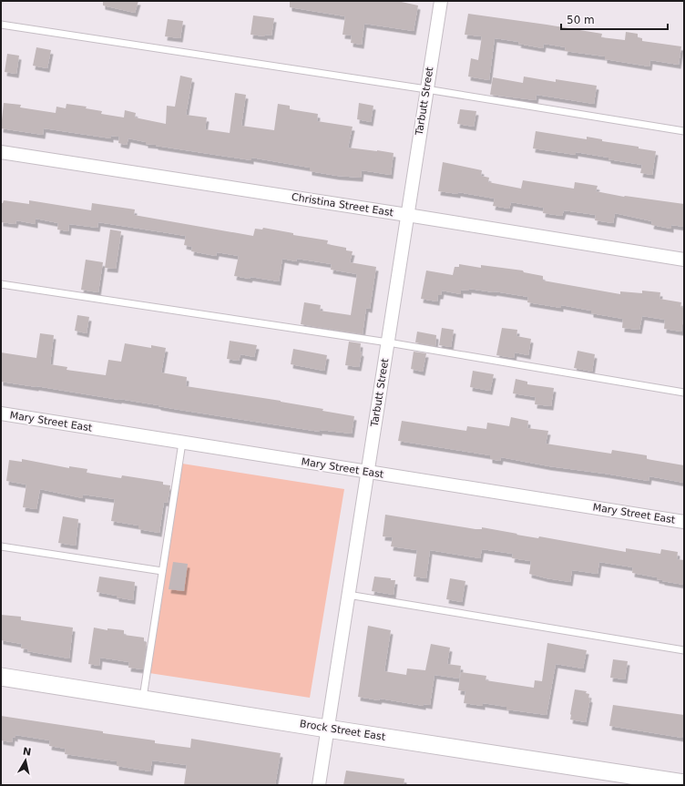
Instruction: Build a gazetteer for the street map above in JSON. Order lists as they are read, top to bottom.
{
  "streets": {
    "street": [
      "Tarbutt Street",
      "Christina Street East",
      "Mary Street East",
      "Brock Street East"
    ]
  },
  "crossings": [
    ["Tarbutt Street", "Christina Street East"],
    ["Tarbutt Street", "Mary Street East"],
    ["Tarbutt Street", "Brock Street East"]
  ],
  "scale_bar": "50 m",
  "north": "top"
}
